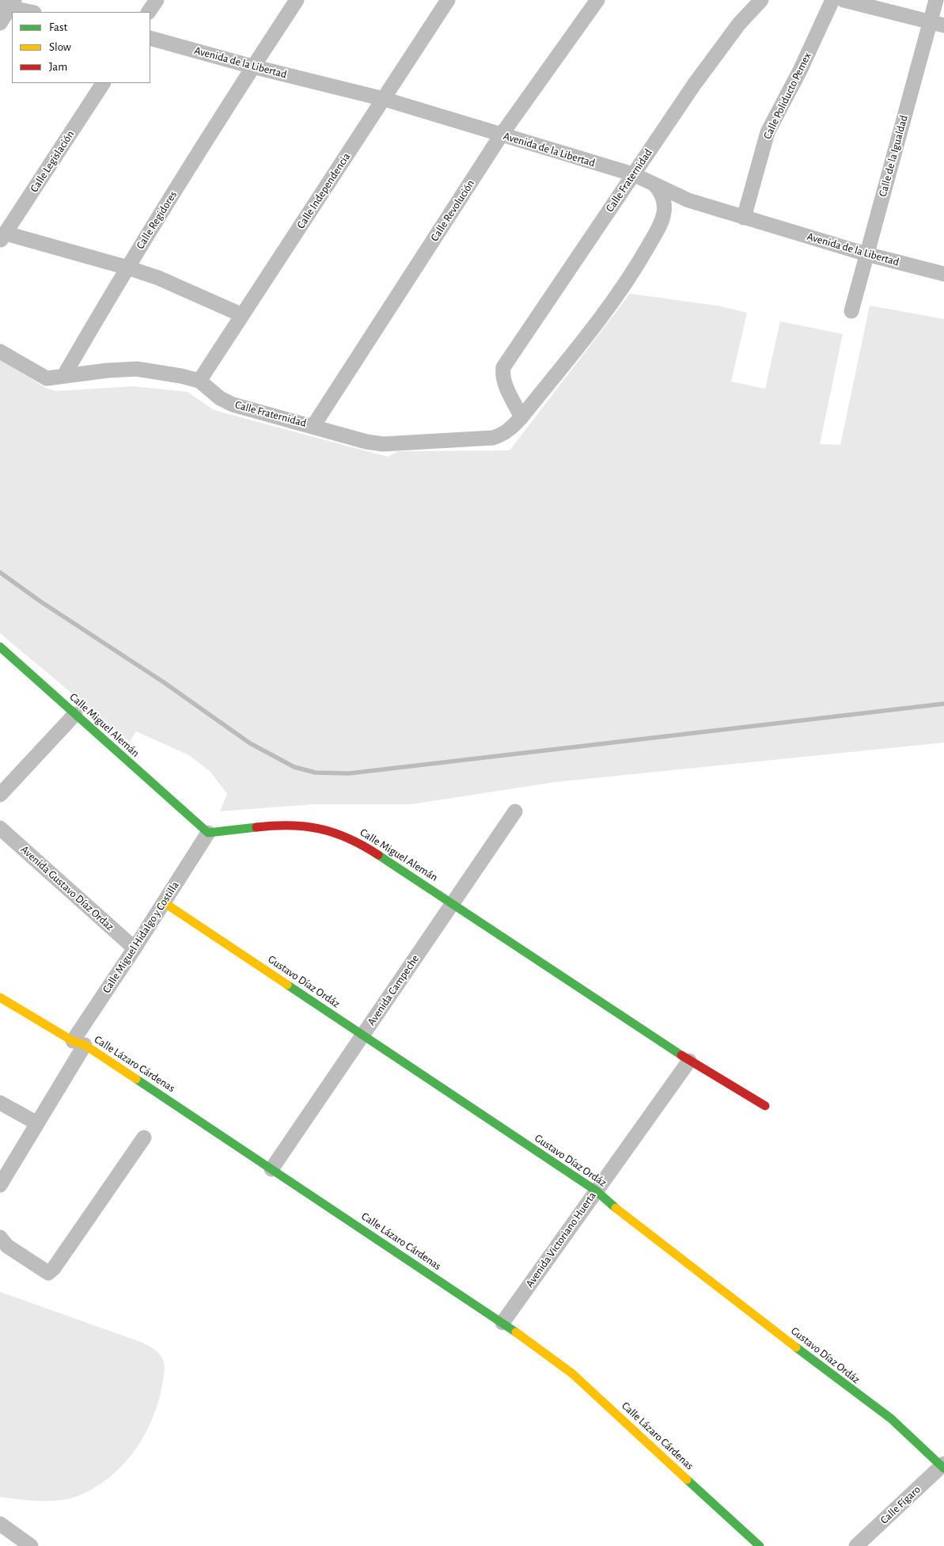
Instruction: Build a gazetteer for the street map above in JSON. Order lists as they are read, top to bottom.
{
  "streets": {
    "street": [
      "Avenida de la Libertad",
      "Calle Poliducto Pemex",
      "Calle de la Igualdad",
      "Calle Legislación",
      "Calle Fraternidad",
      "Calle Independencia",
      "Calle Revolución",
      "Calle Regidores",
      "Calle Miguel Alemán",
      "Avenida Gustavo Díaz Ordaz",
      "Calle Miguel Hidalgo y Costilla",
      "Gustavo Díaz Ordáz",
      "Avenida Campeche",
      "Calle Lázaro Cárdenas",
      "Avenida Victoriano Huerta",
      "Calle Fígaro"
    ]
  },
  "crossings": [
    ["Avenida de la Libertad", "Calle Poliducto Pemex"],
    ["Avenida de la Libertad", "Calle de la Igualdad"],
    ["Avenida de la Libertad", "Calle Fraternidad"],
    ["Avenida de la Libertad", "Calle Independencia"],
    ["Avenida de la Libertad", "Calle Revolución"],
    ["Avenida de la Libertad", "Calle Regidores"],
    ["Calle Fraternidad", "Calle Independencia"],
    ["Calle Fraternidad", "Calle Revolución"],
    ["Calle Fraternidad", "Calle Regidores"],
    ["Calle Miguel Alemán", "Calle Miguel Hidalgo y Costilla"],
    ["Calle Miguel Alemán", "Avenida Campeche"],
    ["Calle Miguel Alemán", "Avenida Victoriano Huerta"],
    ["Avenida Gustavo Díaz Ordaz", "Calle Miguel Hidalgo y Costilla"],
    ["Calle Miguel Hidalgo y Costilla", "Gustavo Díaz Ordáz"],
    ["Calle Miguel Hidalgo y Costilla", "Calle Lázaro Cárdenas"],
    ["Gustavo Díaz Ordáz", "Avenida Campeche"],
    ["Gustavo Díaz Ordáz", "Avenida Victoriano Huerta"],
    ["Gustavo Díaz Ordáz", "Calle Fígaro"],
    ["Avenida Campeche", "Calle Lázaro Cárdenas"],
    ["Calle Lázaro Cárdenas", "Avenida Victoriano Huerta"]
  ],
  "legend": ["Fast", "Slow", "Jam"]
}
